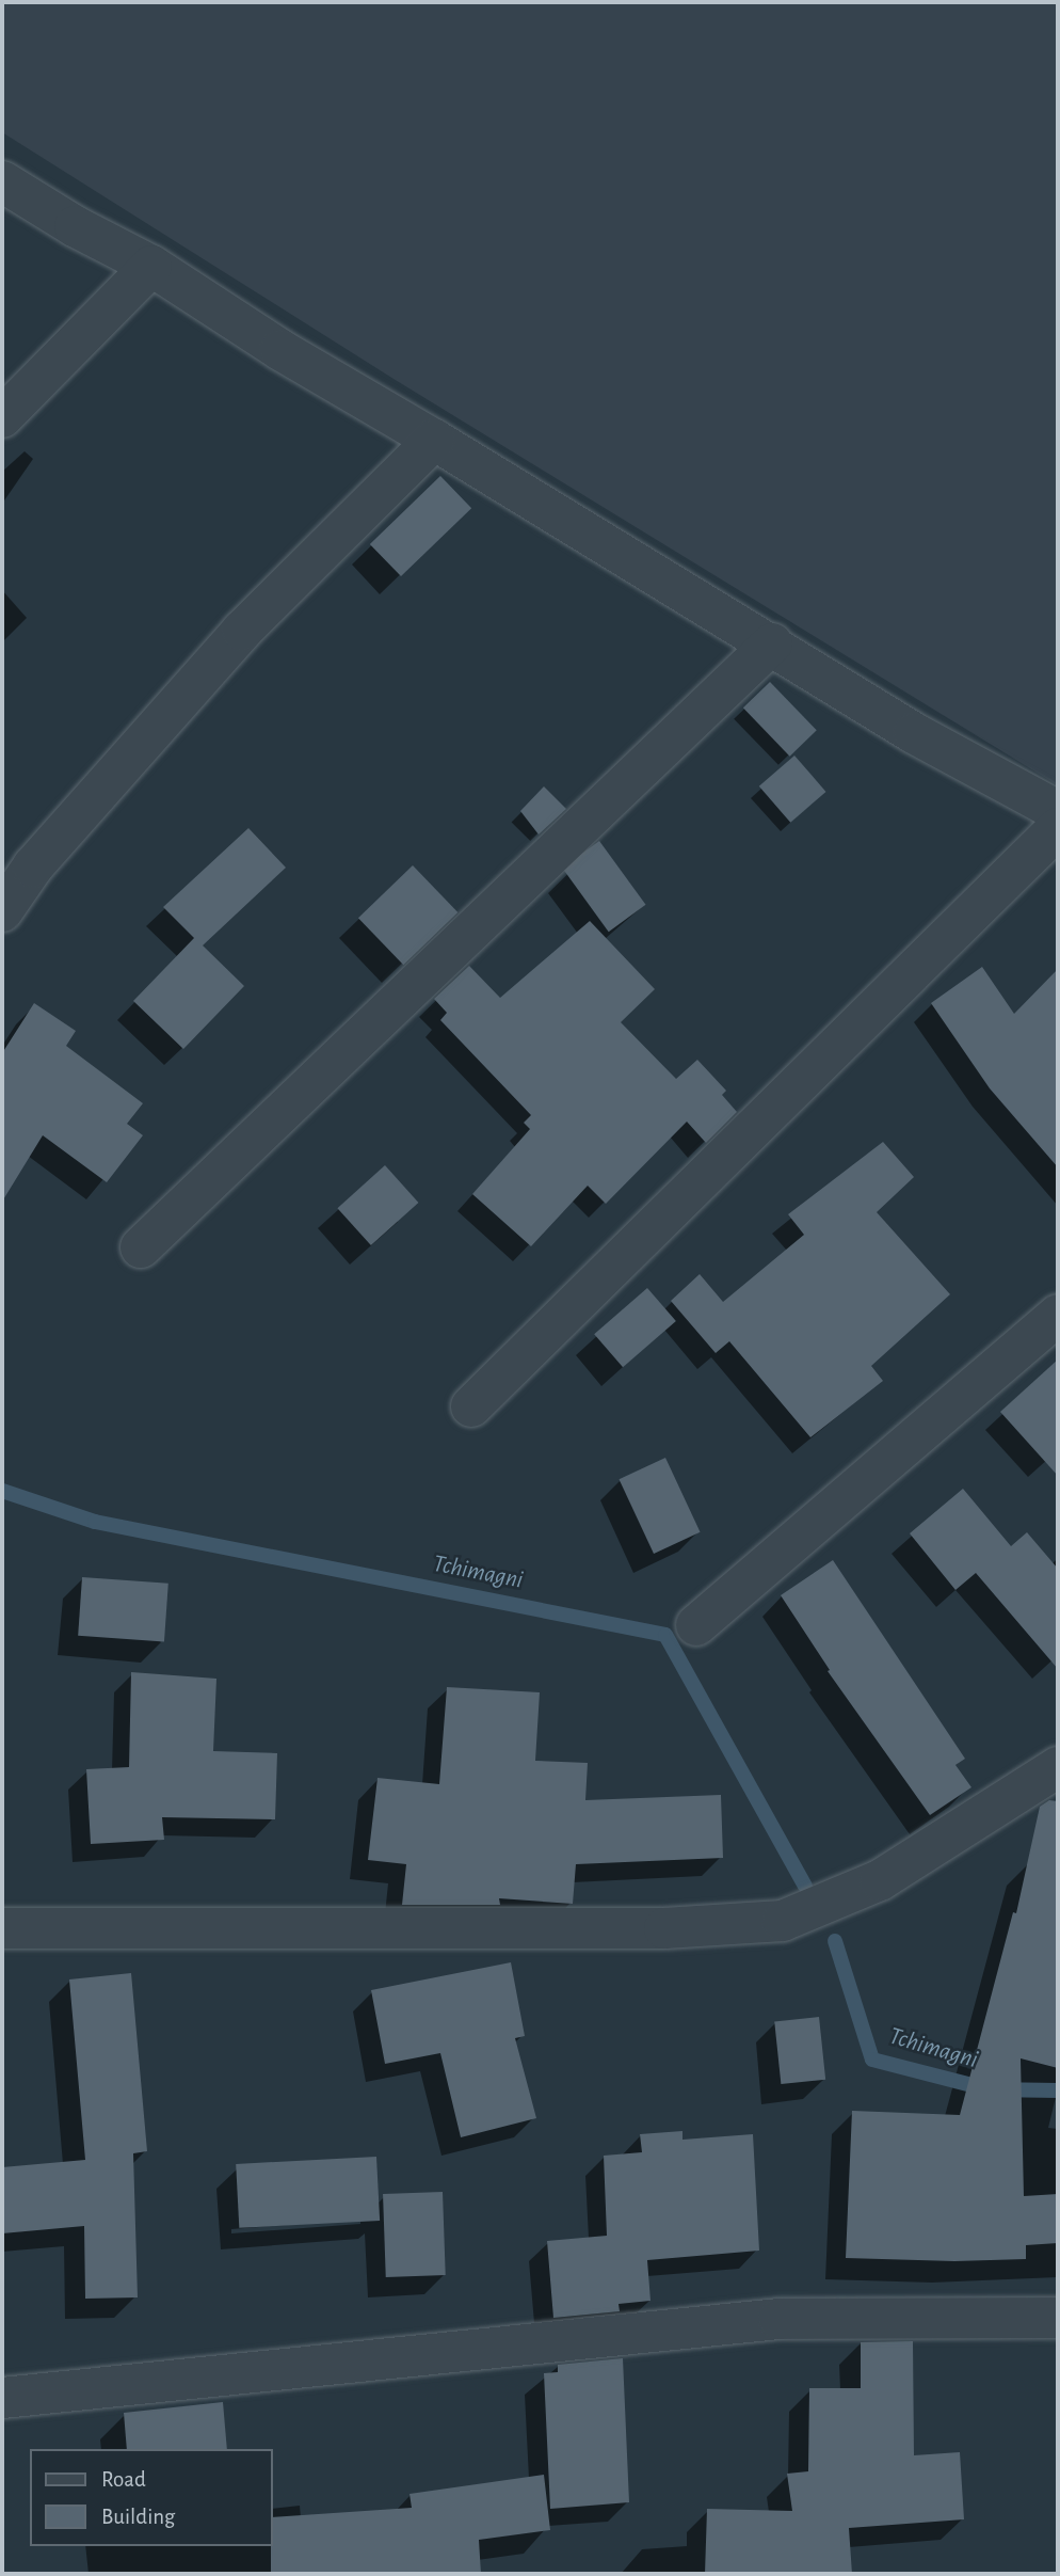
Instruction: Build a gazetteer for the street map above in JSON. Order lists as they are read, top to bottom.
{
  "water": ["Tchimagni"],
  "legend": ["Road", "Building"]
}
